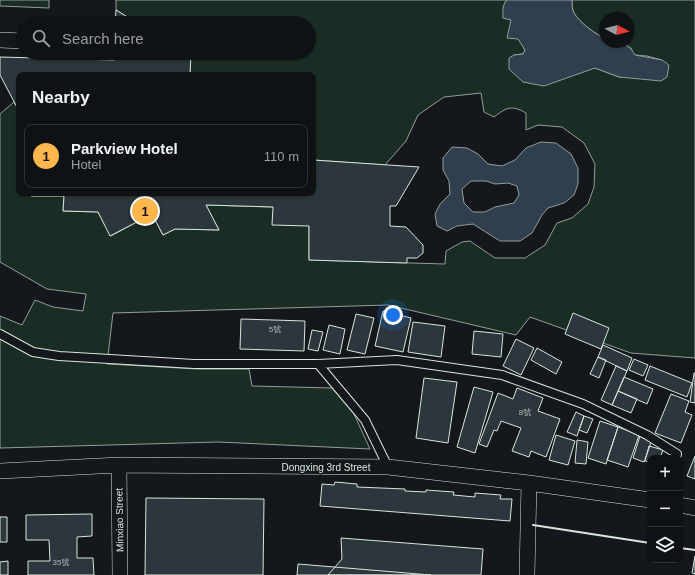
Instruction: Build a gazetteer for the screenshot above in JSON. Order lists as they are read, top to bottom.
{
  "streets": {
    "street": ["Dongxing 3rd Street", "Minxiao Street"]
  },
  "crossings": [
    ["Dongxing 3rd Street", "Minxiao Street"]
  ],
  "house_numbers": ["5號", "8號", "35號"],
  "north": "right",
  "page": {
    "search": "Search here",
    "heading": "Nearby",
    "list": [
      {
        "mark": "1",
        "name": "Parkview Hotel",
        "note": "Hotel",
        "value": "110 m"
      }
    ],
    "pins": "1",
    "map_buttons": ["+", "−"]
  }
}
